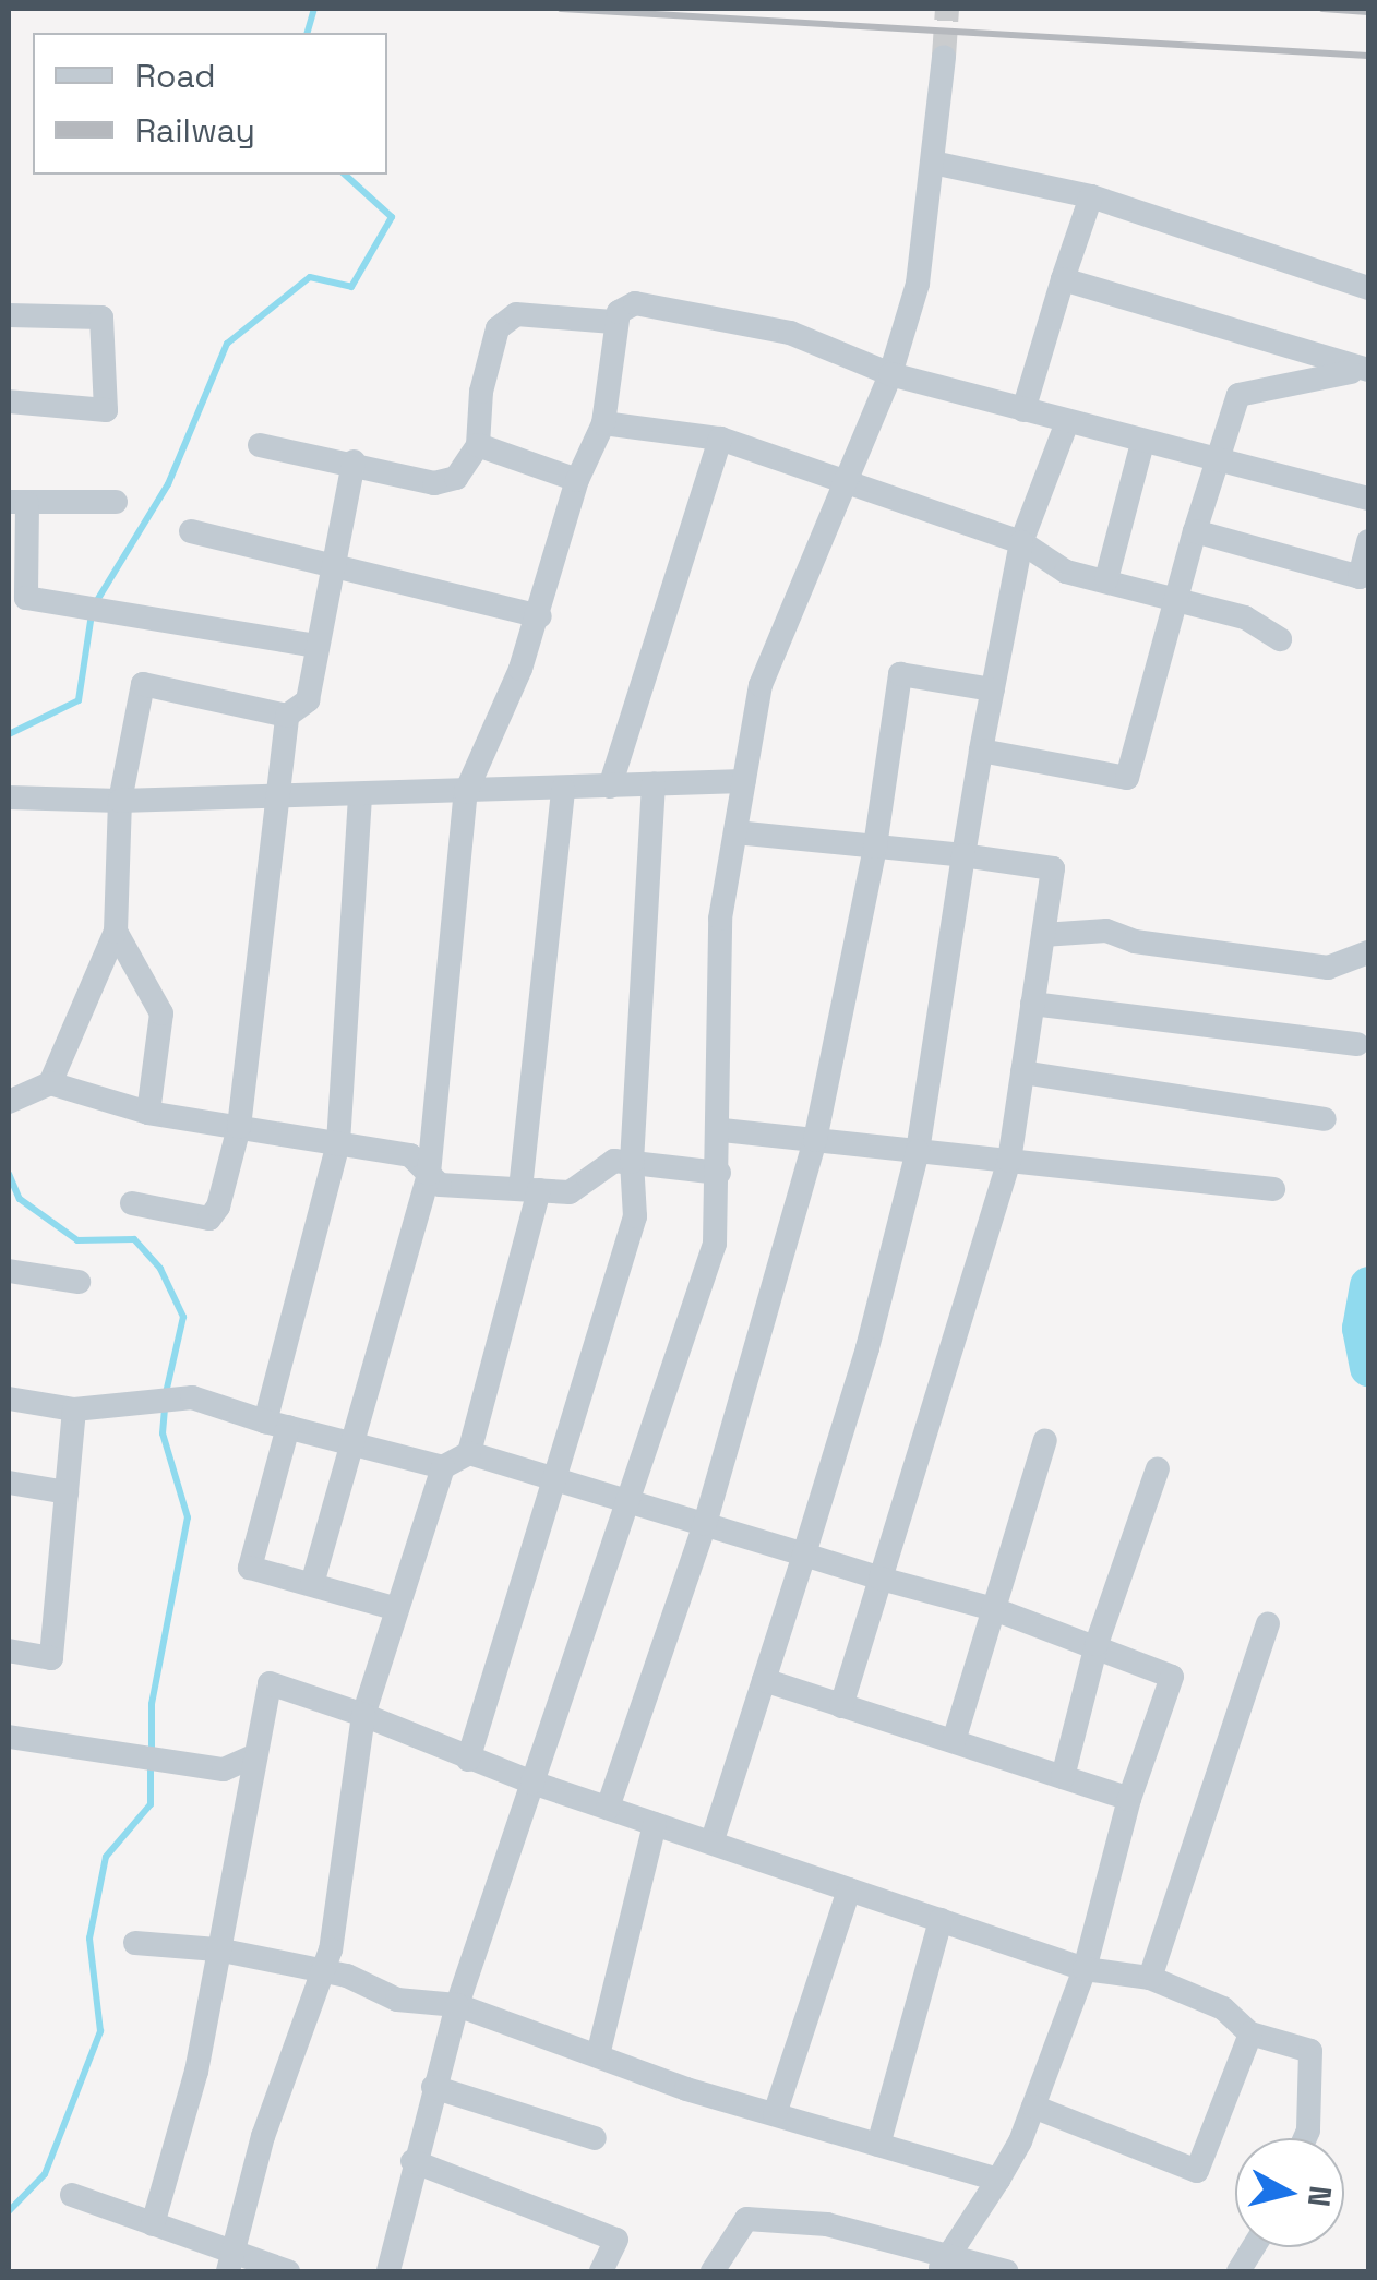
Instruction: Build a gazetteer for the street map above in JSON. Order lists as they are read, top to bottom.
{
  "legend": ["Road", "Railway"],
  "north": "right"
}
